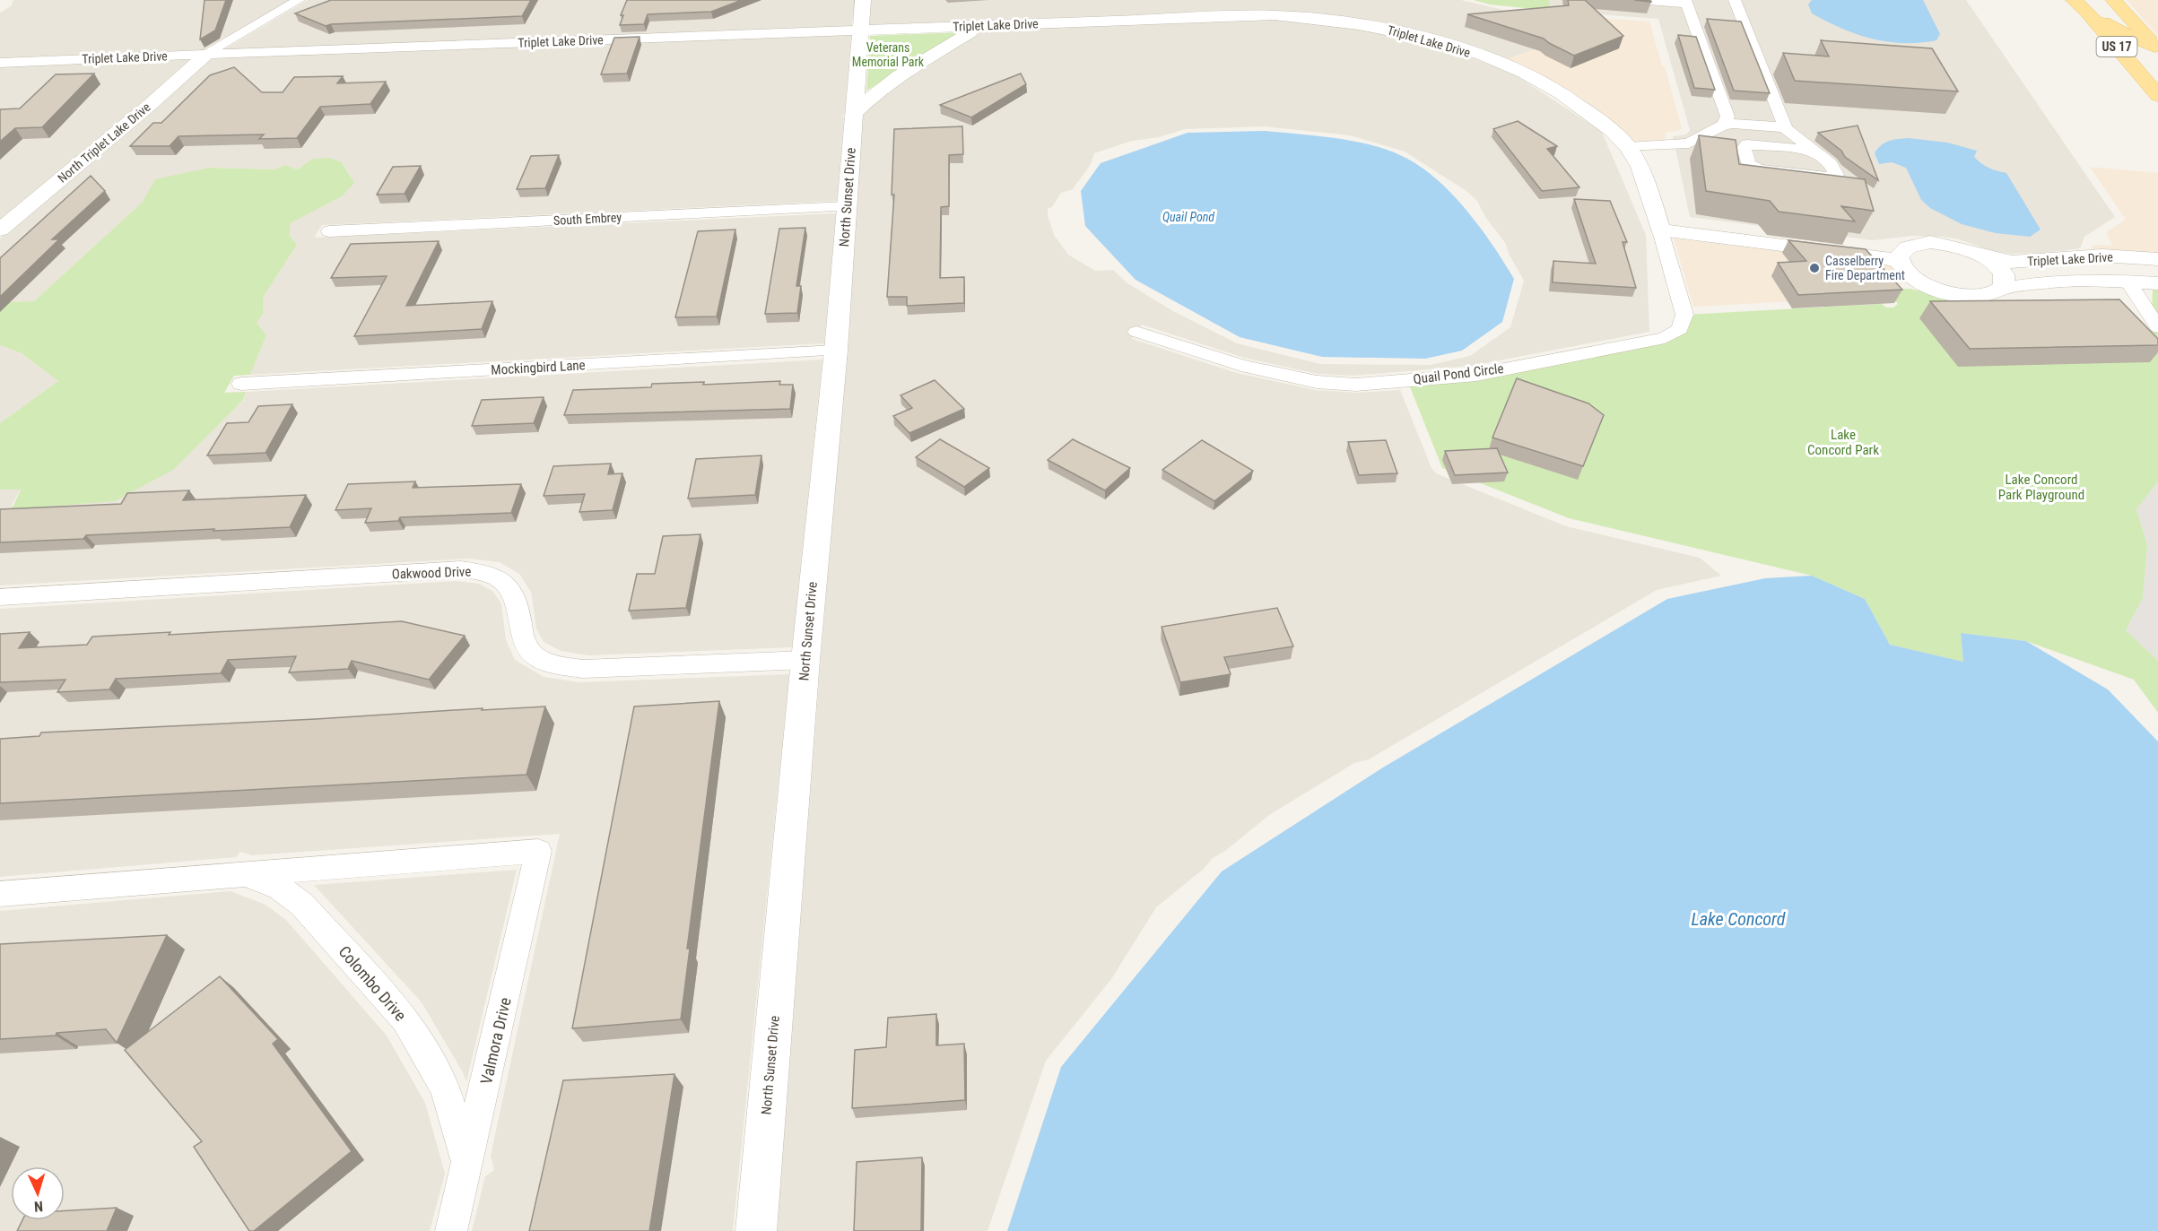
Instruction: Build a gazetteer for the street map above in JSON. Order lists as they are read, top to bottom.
{
  "streets": {
    "main road": ["US 17"],
    "street": [
      "Triplet Lake Drive",
      "North Triplet Lake Drive",
      "North Sunset Drive",
      "South Embrey",
      "Mockingbird Lane",
      "Quail Pond Circle",
      "Oakwood Drive",
      "Colombo Drive",
      "Valmora Drive"
    ]
  },
  "crossings": [
    ["Triplet Lake Drive", "North Triplet Lake Drive"],
    ["Triplet Lake Drive", "North Sunset Drive"],
    ["Triplet Lake Drive", "Quail Pond Circle"],
    ["North Sunset Drive", "South Embrey"],
    ["North Sunset Drive", "Mockingbird Lane"],
    ["North Sunset Drive", "Oakwood Drive"],
    ["Colombo Drive", "Valmora Drive"]
  ],
  "water": ["Quail Pond", "Lake Concord"],
  "parks": ["Veterans Memorial Park", "Lake Concord Park", "Lake Concord Park Playground"],
  "places": ["Casselberry Fire Department"],
  "north": "bottom"
}
